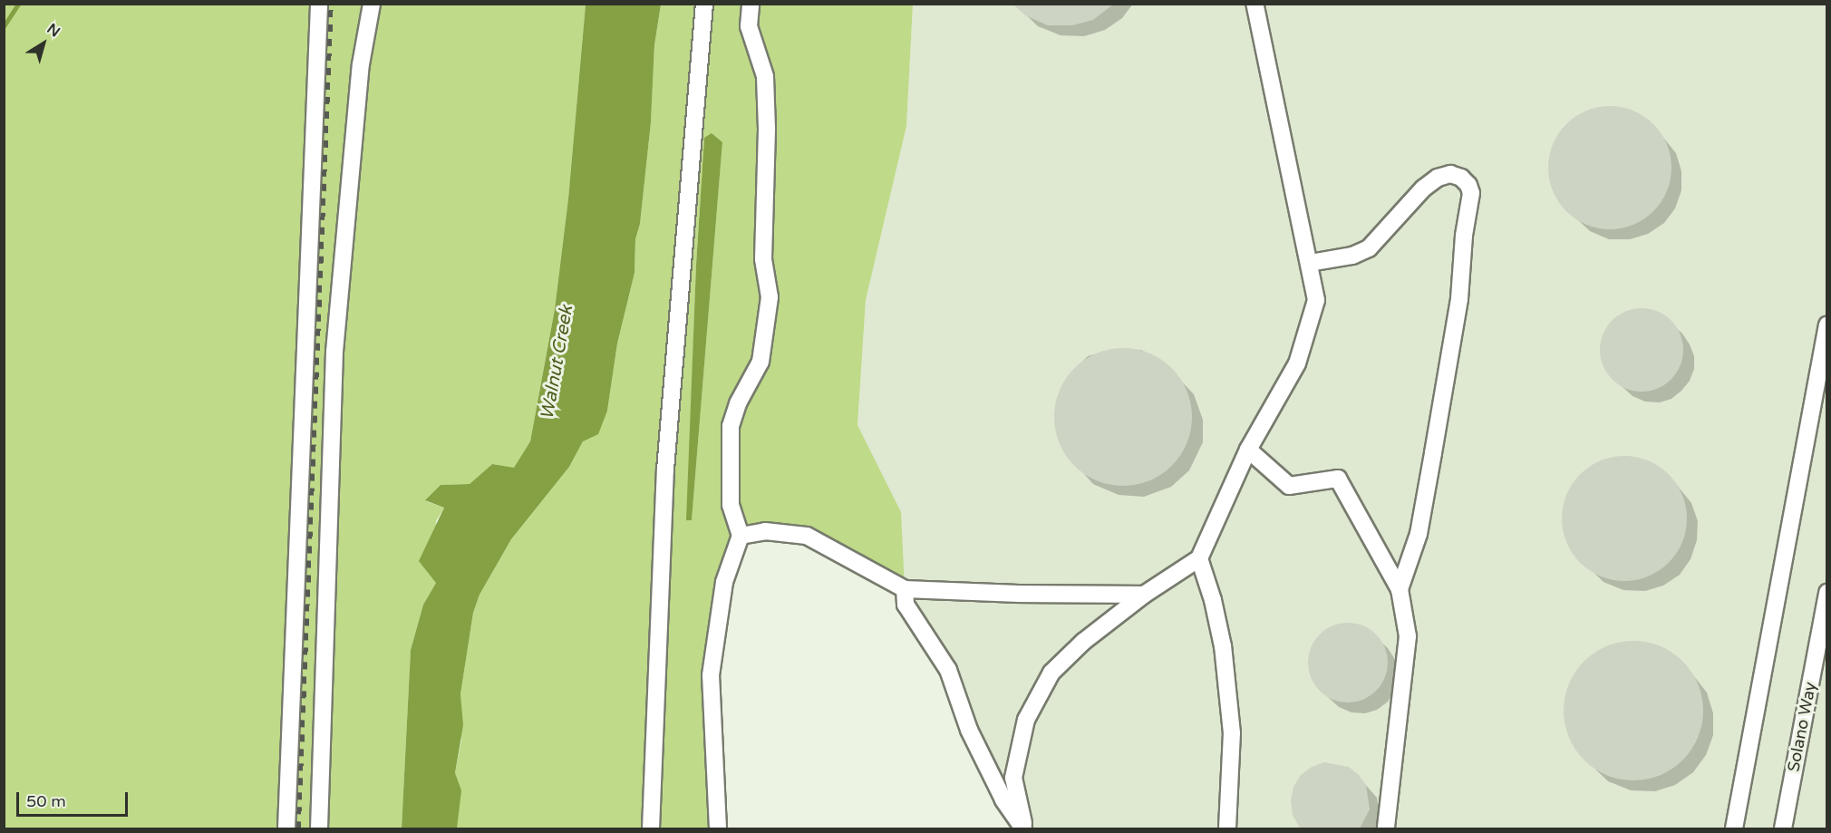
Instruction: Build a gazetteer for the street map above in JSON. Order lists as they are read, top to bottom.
{
  "streets": {
    "street": ["Solano Way"]
  },
  "water": ["Walnut Creek"],
  "scale_bar": "50 m",
  "north": "top right"
}
